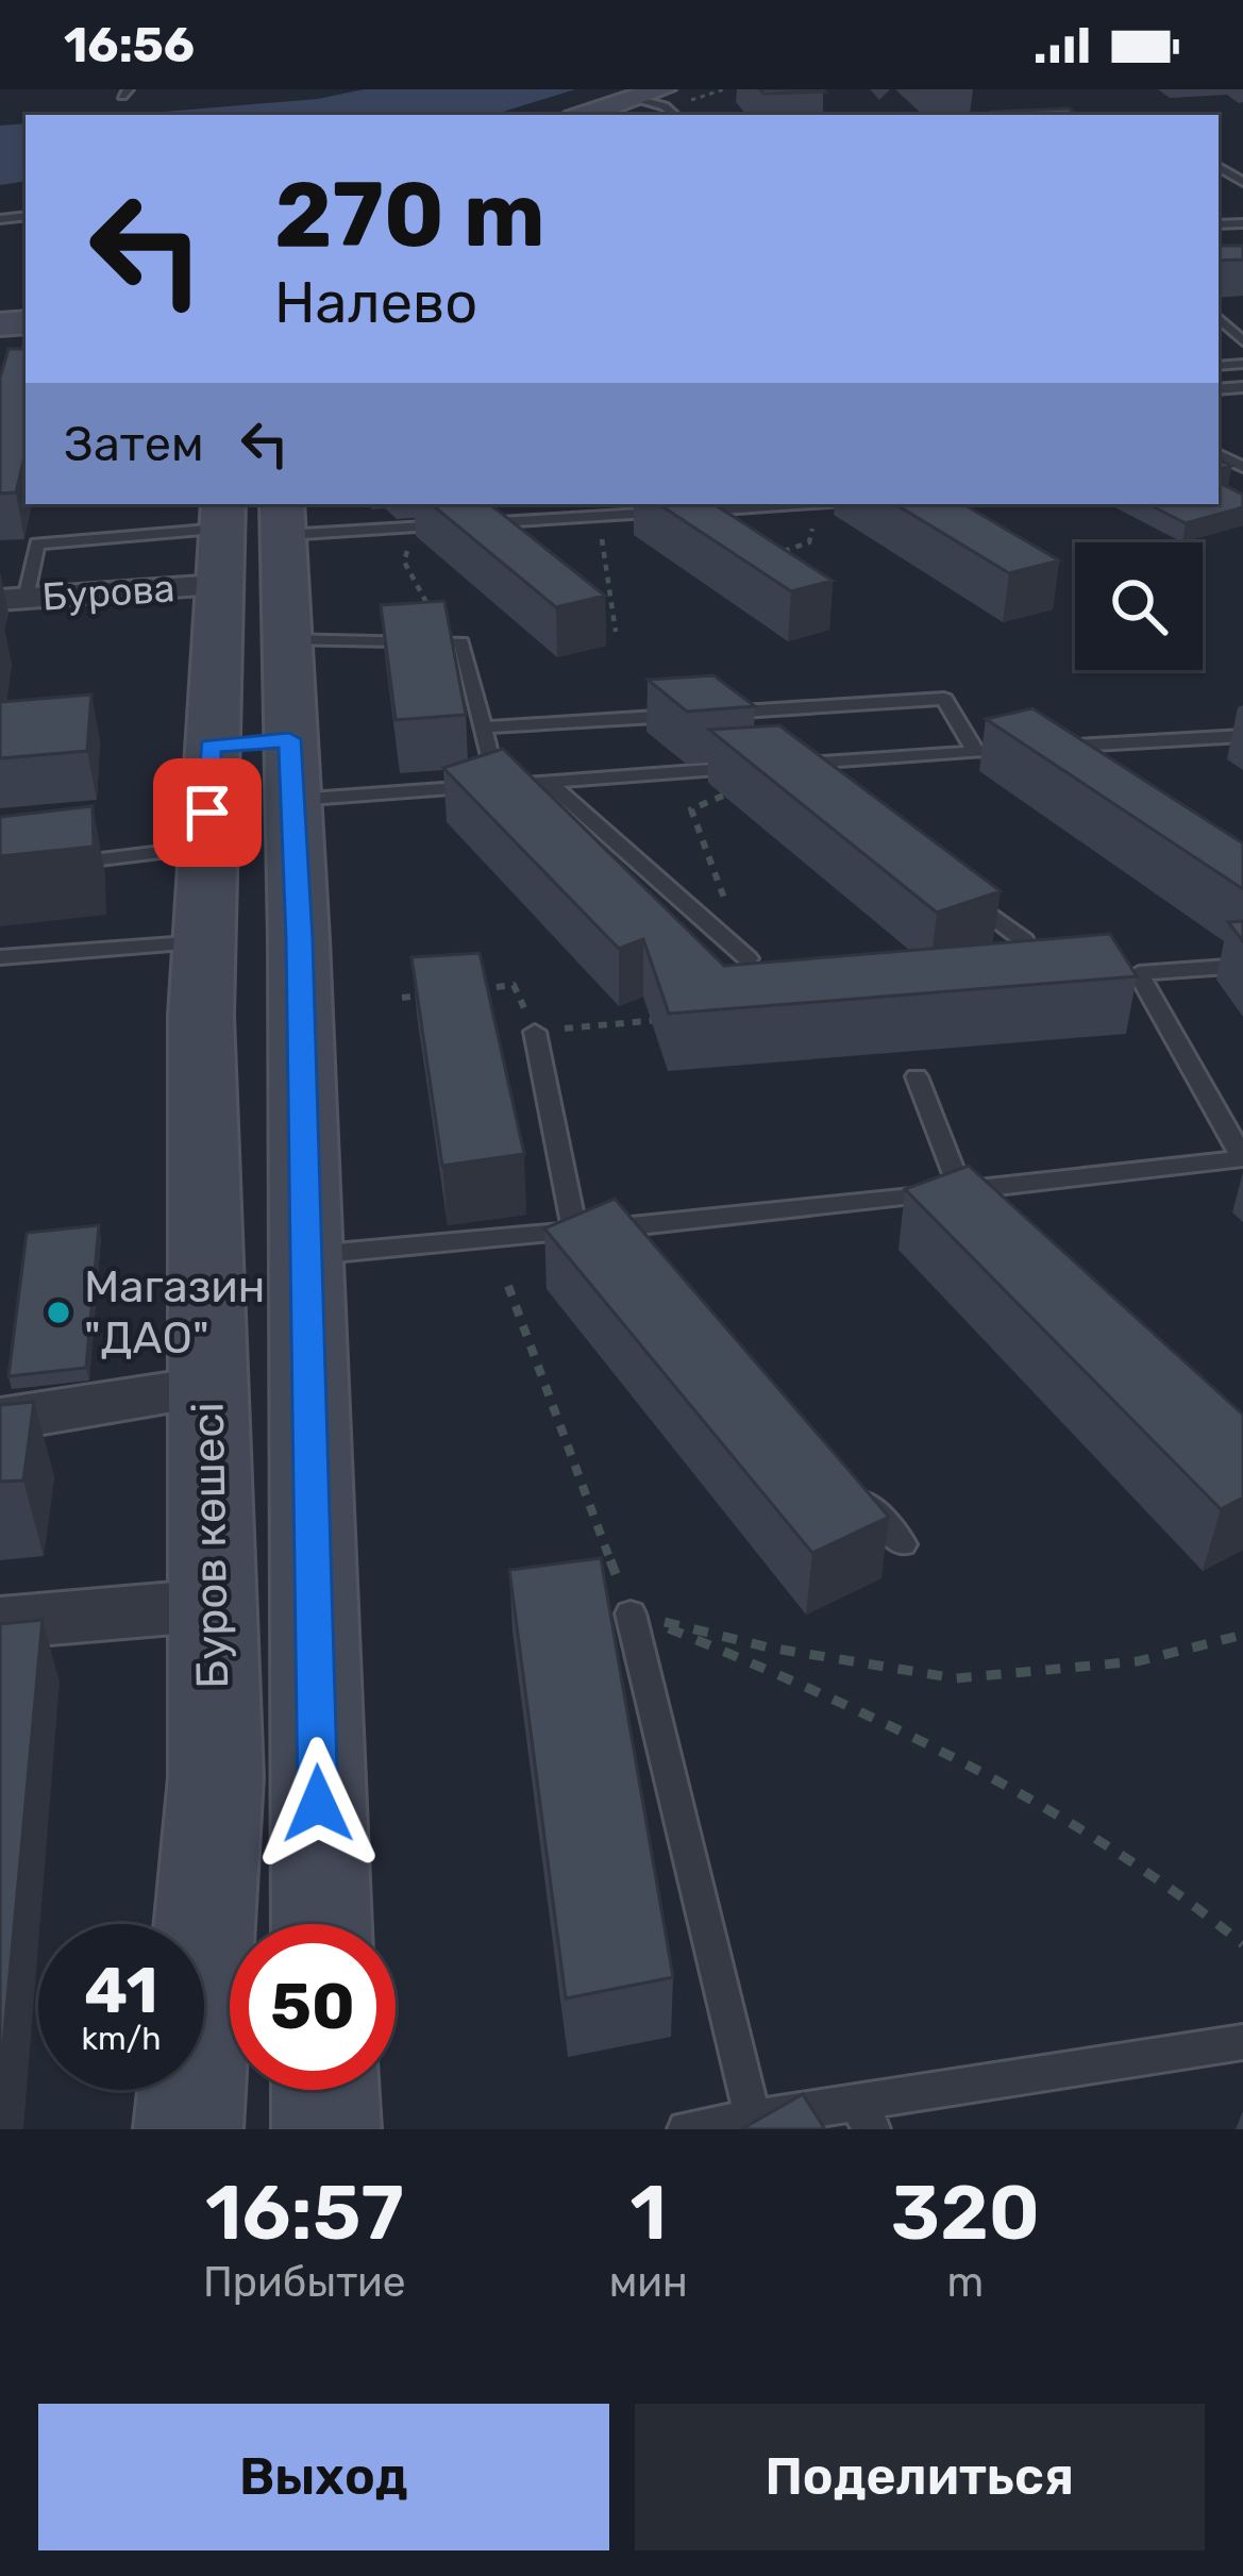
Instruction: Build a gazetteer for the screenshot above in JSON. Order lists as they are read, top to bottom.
{
  "streets": {
    "main road": ["Буров көшесі"],
    "street": ["Бурова"]
  },
  "crossings": [
    ["Бурова", "Буров көшесі"]
  ],
  "places": ["Магазин \"ДАО\""],
  "page": {
    "status": "16:56",
    "turn": ["270 m", "Налево"],
    "then": "Затем",
    "speed": "41 km/h",
    "limit": "50",
    "eta": [
      "16:57",
      "Прибытие",
      "1",
      "мин",
      "320",
      "m"
    ],
    "buttons": ["Выход", "Поделиться"]
  }
}
